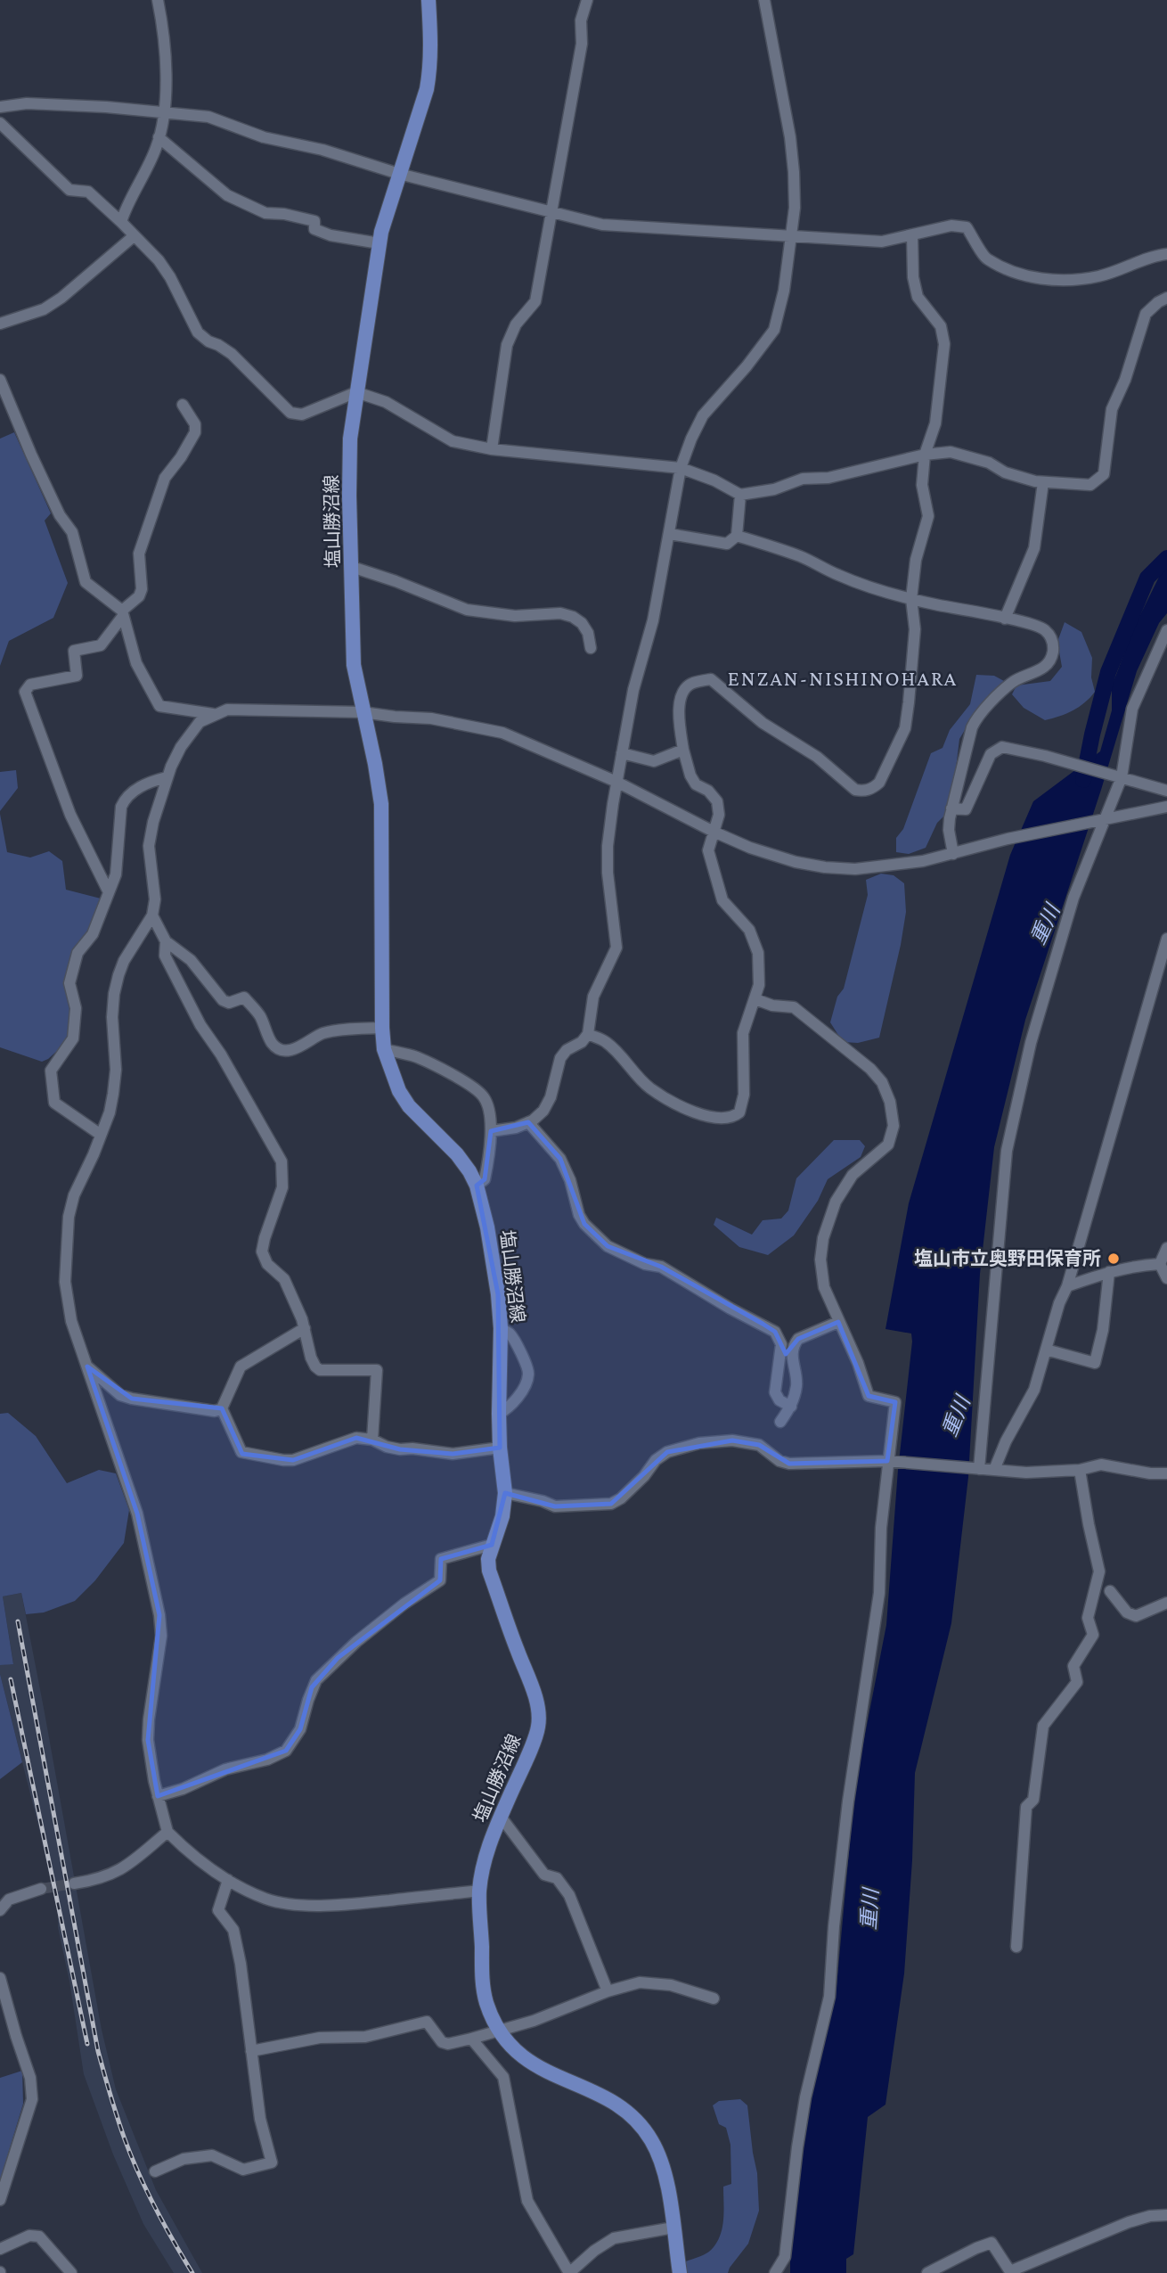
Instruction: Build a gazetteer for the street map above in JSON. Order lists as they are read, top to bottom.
{
  "streets": {
    "main road": ["塩山勝沼線"]
  },
  "districts": ["ENZAN-NISHINOHARA"],
  "water": ["重川"],
  "places": ["塩山市立奥野田保育所"]
}
